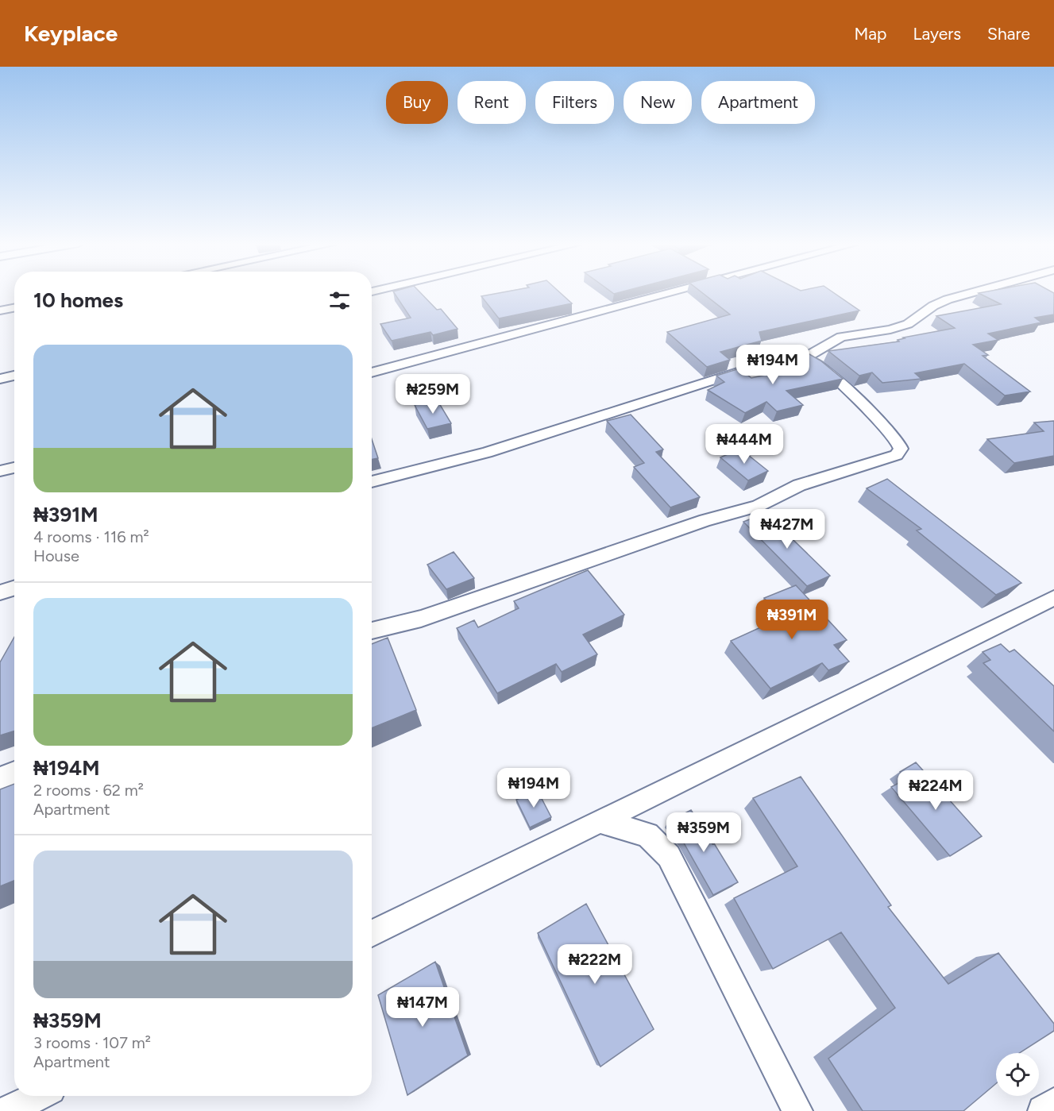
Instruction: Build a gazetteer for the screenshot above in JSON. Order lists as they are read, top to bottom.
{
  "page": {
    "header": "Keyplace",
    "nav": ["Map", "Layers", "Share"],
    "chip": [
      "Buy",
      "Rent",
      "Filters",
      "New",
      "Apartment"
    ],
    "heading": "10 homes",
    "list": [
      {
        "name": "₦391M",
        "note": "4 rooms · 116 m² · House"
      },
      {
        "name": "₦194M",
        "note": "2 rooms · 62 m² · Apartment"
      },
      {
        "name": "₦359M",
        "note": "3 rooms · 107 m² · Apartment"
      }
    ],
    "price": [
      "₦194M",
      "₦259M",
      "₦444M",
      "₦427M",
      "₦391M",
      "₦194M",
      "₦224M",
      "₦359M",
      "₦222M",
      "₦147M"
    ]
  }
}
